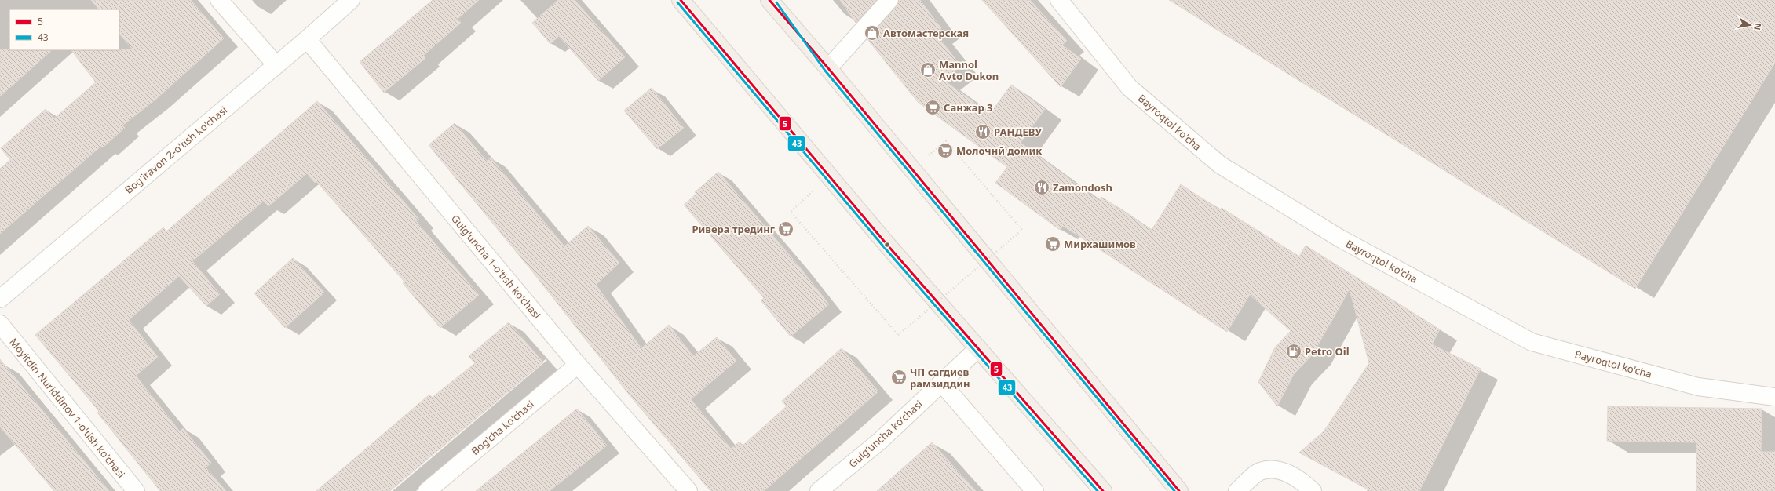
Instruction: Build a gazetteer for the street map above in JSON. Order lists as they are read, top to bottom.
{
  "streets": {
    "street": [
      "Bayroqtol ko'cha",
      "Bog'iravon 2-o'tish ko'chasi",
      "Gulg'uncha 1-o'tish ko'chasi",
      "Moyitdin Nuriddinov 1-o'tish ko'chasi",
      "Bog'cha ko'chasi",
      "Gulgʻuncha koʻchasi"
    ]
  },
  "crossings": [
    ["Bog'iravon 2-o'tish ko'chasi", "Gulg'uncha 1-o'tish ko'chasi"],
    ["Gulg'uncha 1-o'tish ko'chasi", "Bog'cha ko'chasi"]
  ],
  "places": {
    "shop": ["Автомастерская", "Mannol Avto Dukon"],
    "supermarket": [
      "Санжар 3",
      "Молочнй домик",
      "Ривера трединг",
      "Мирхашимов",
      "ЧП сагдиев рамзиддин"
    ],
    "restaurant": ["РАНДЕВУ", "Zamondosh"],
    "fuel station": ["Petro Oil"]
  },
  "lines": ["transit line 5", "transit line 43"],
  "legend": ["5", "43"],
  "north": "right"
}
